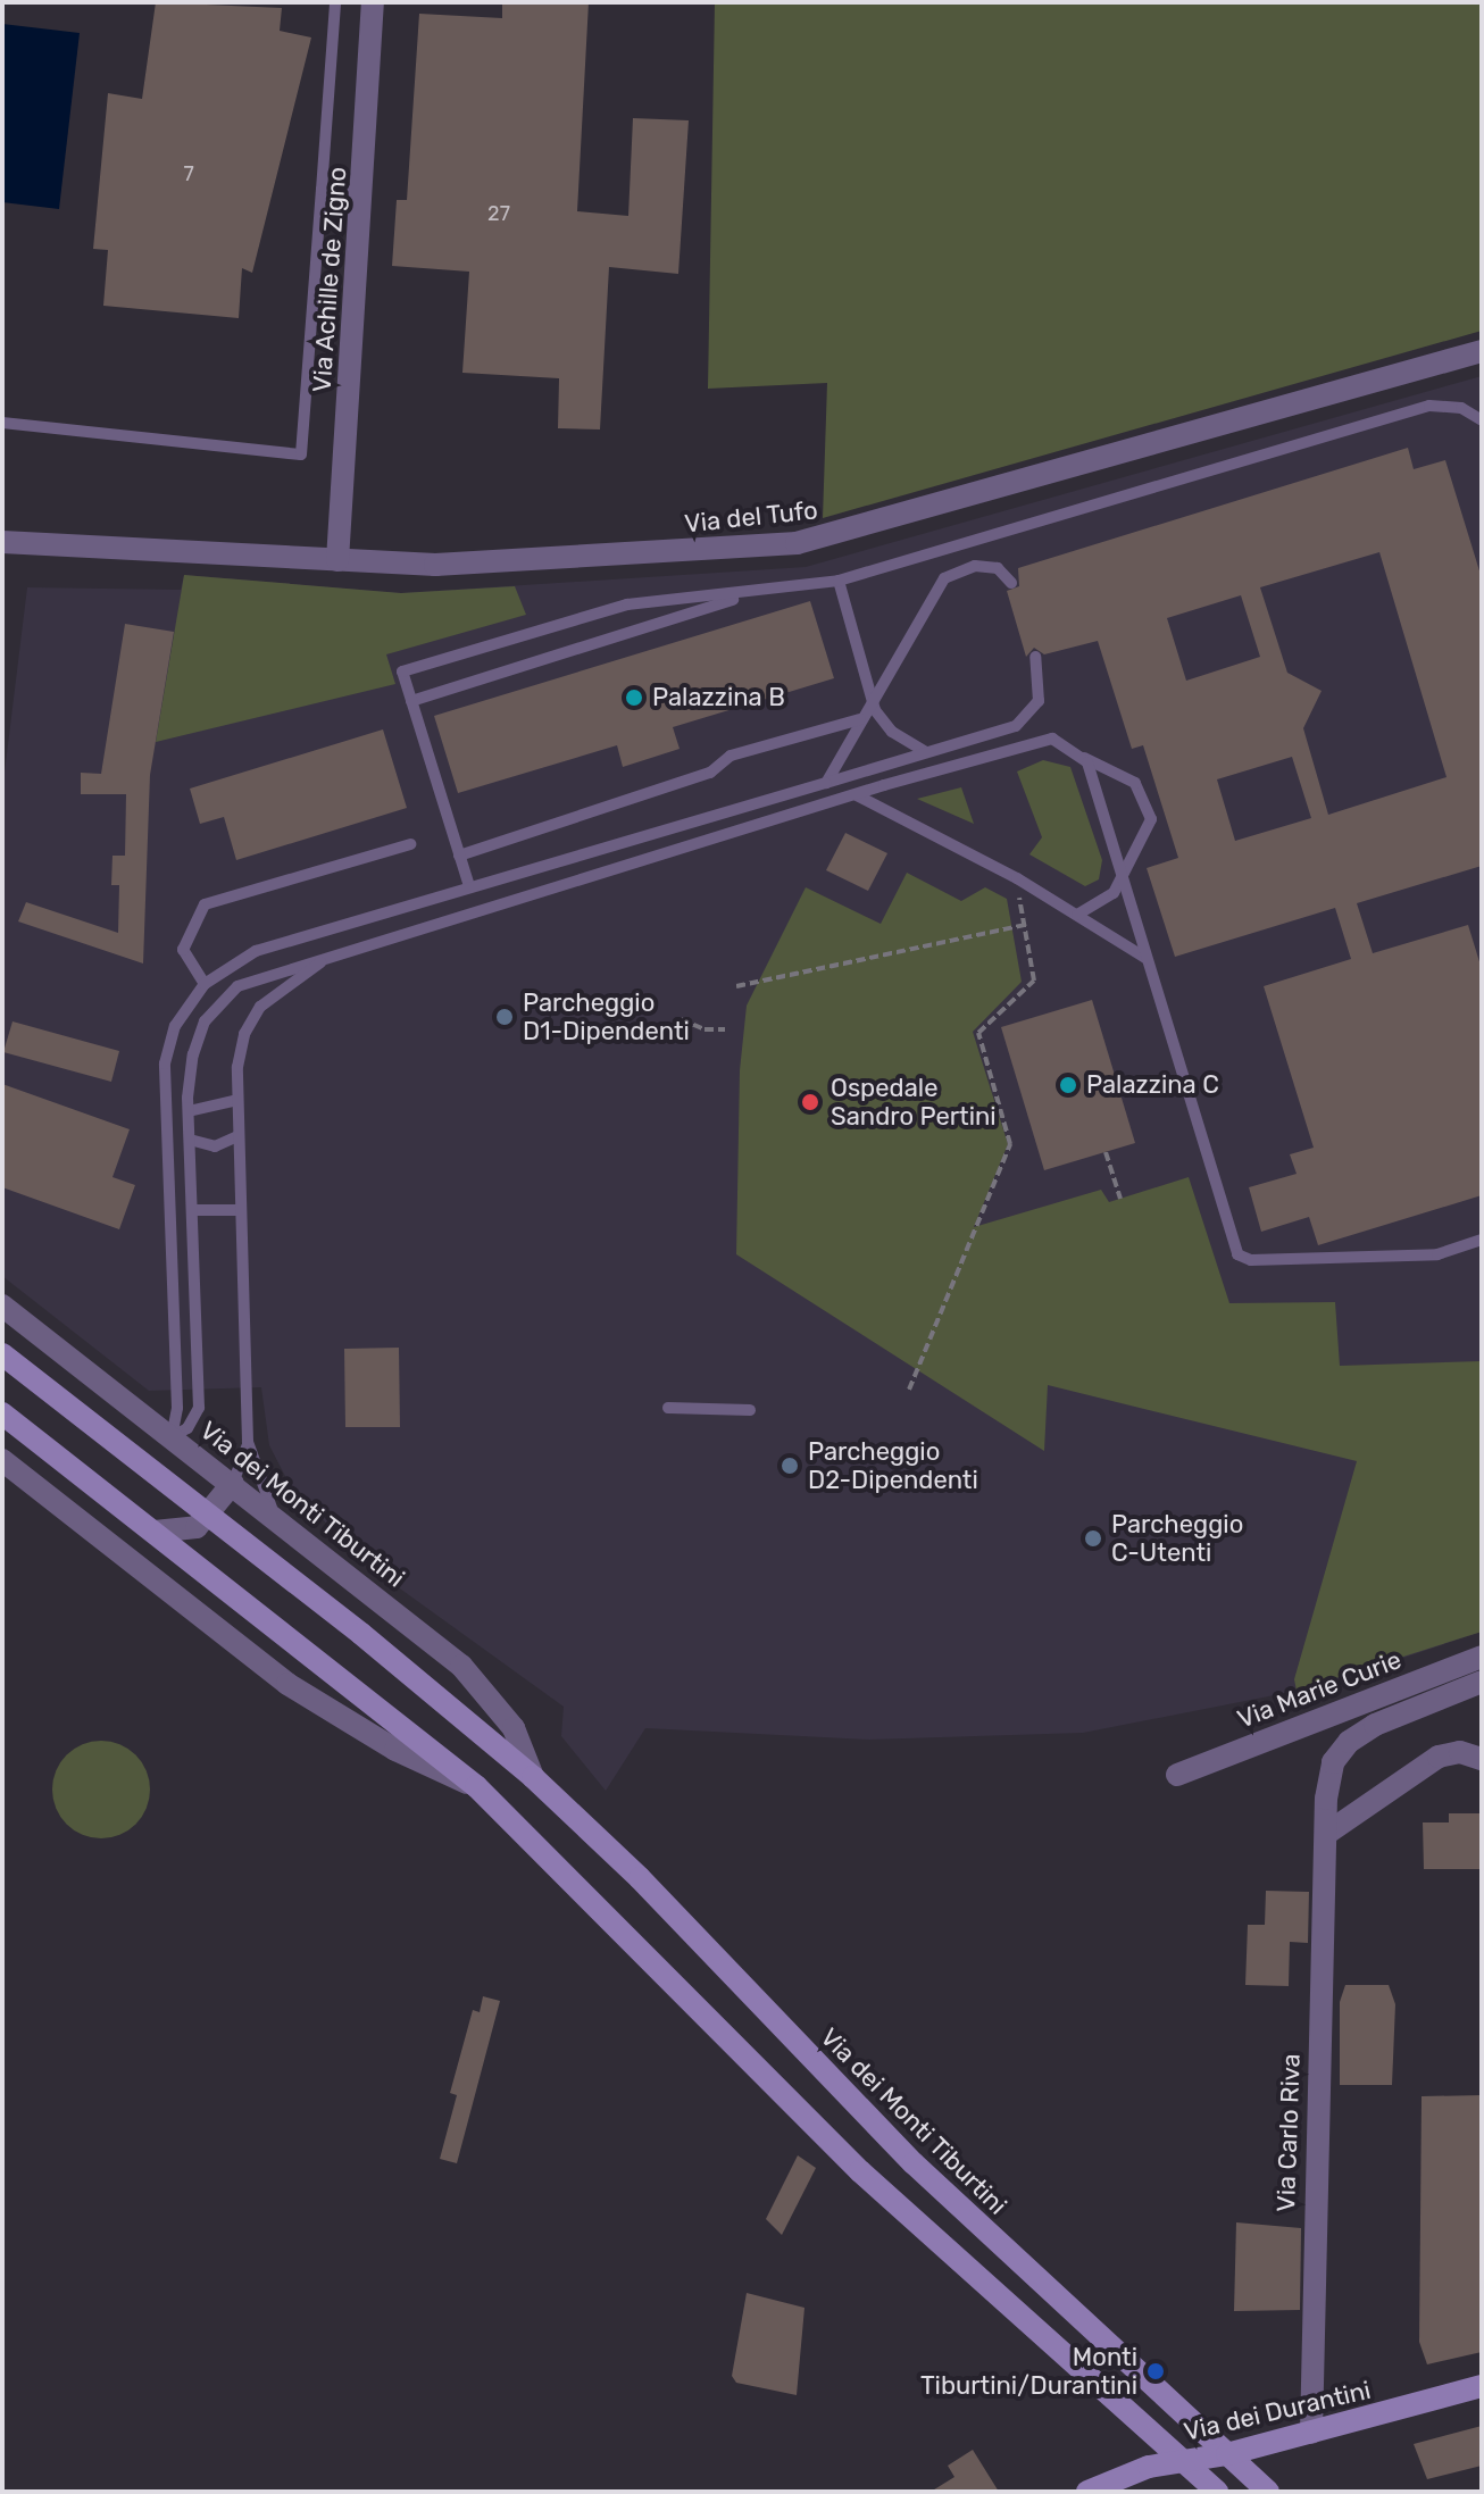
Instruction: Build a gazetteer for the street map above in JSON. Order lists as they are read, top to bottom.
{
  "streets": {
    "main road": ["Via dei Monti Tiburtini", "Via dei Durantini"],
    "street": [
      "Via Achille de Zigno",
      "Via del Tufo",
      "Via Marie Curie",
      "Via Carlo Riva"
    ]
  },
  "crossings": [
    ["Via Achille de Zigno", "Via del Tufo"],
    ["Via dei Monti Tiburtini", "Via dei Durantini"],
    ["Via Carlo Riva", "Via dei Durantini"]
  ],
  "places": [
    "Palazzina B",
    "Parcheggio D1-Dipendenti",
    "Palazzina C",
    "Ospedale Sandro Pertini",
    "Parcheggio D2-Dipendenti",
    "Parcheggio C-Utenti",
    "Monti Tiburtini/Durantini"
  ],
  "house_numbers": ["7", "27"]
}
